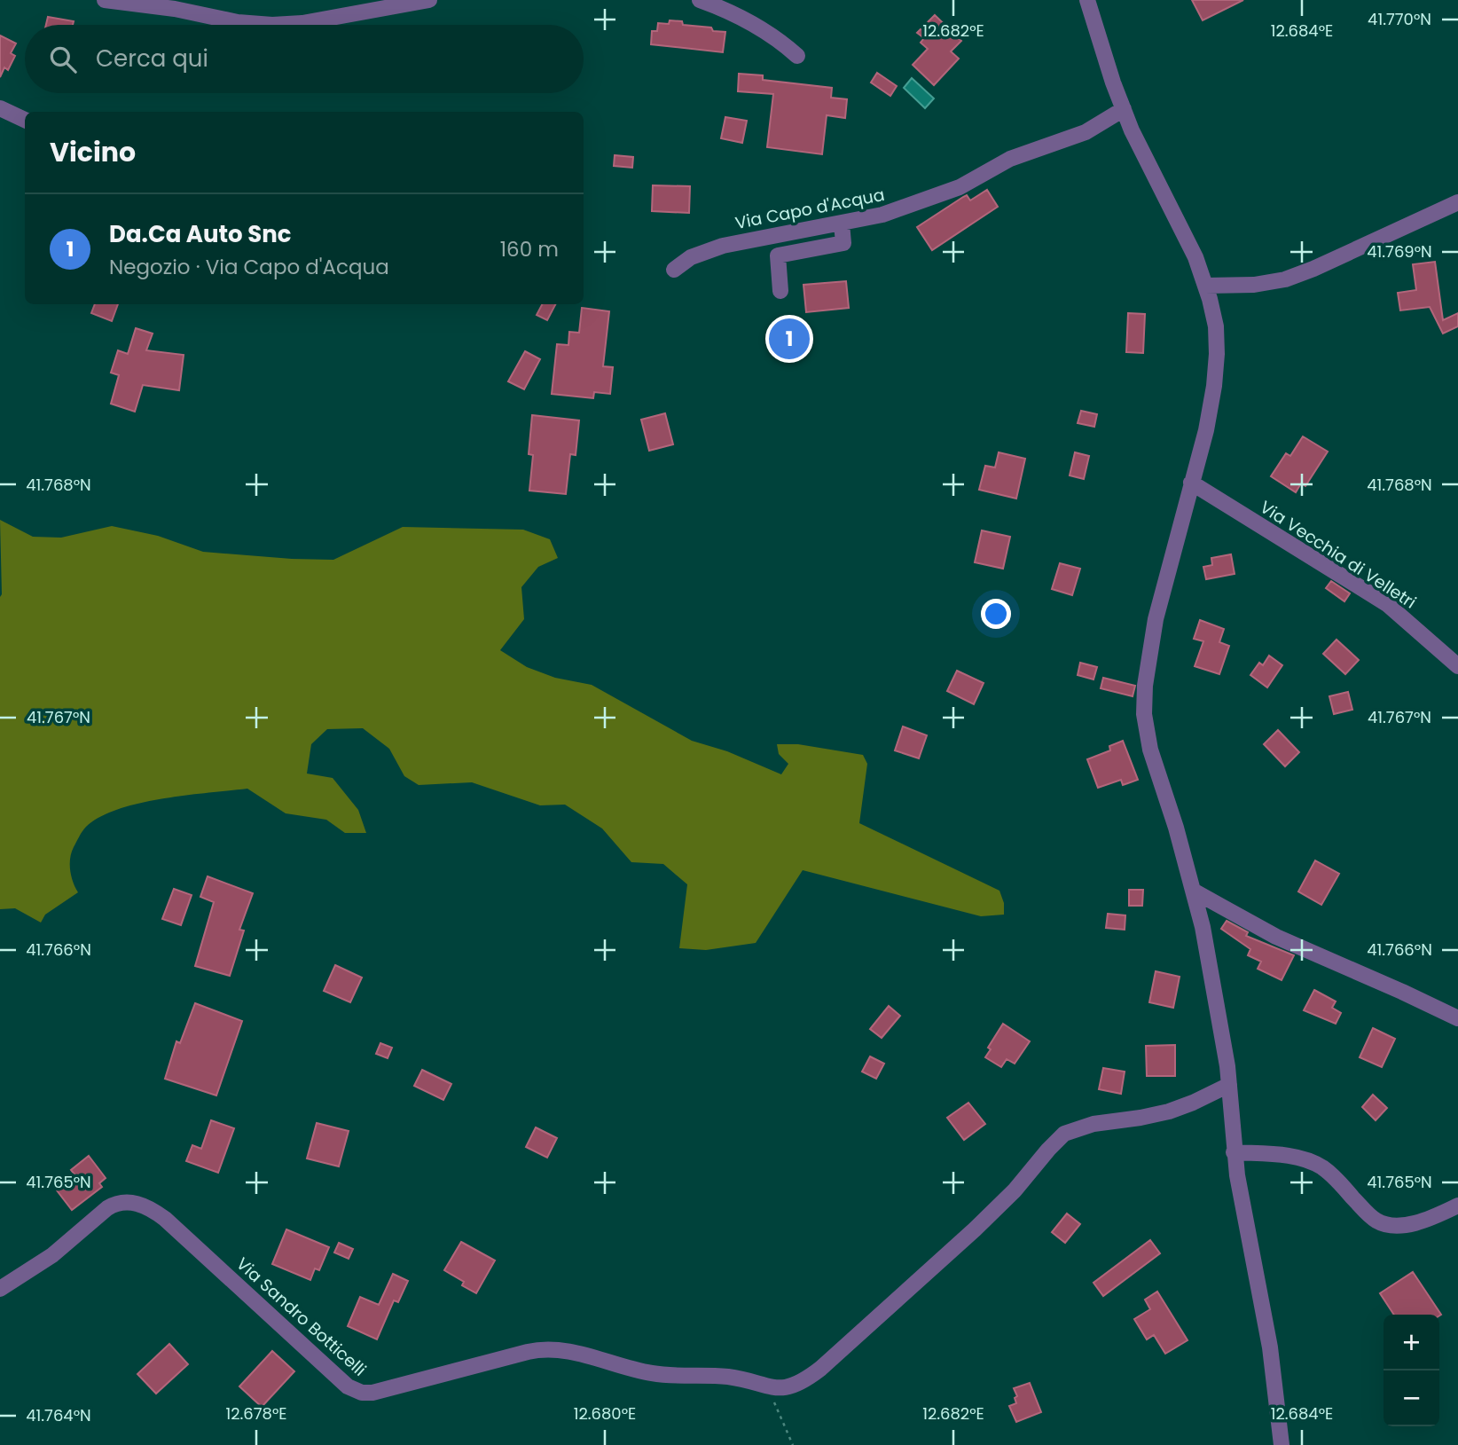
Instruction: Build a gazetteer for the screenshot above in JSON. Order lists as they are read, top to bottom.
{
  "streets": {
    "street": ["Via Capo d'Acqua", "Via Vecchia di Velletri", "Via Sandro Botticelli"]
  },
  "page": {
    "search": "Cerca qui",
    "heading": "Vicino",
    "list": [
      {
        "mark": "1",
        "name": "Da.Ca Auto Snc",
        "note": "Negozio · Via Capo d'Acqua",
        "value": "160 m"
      }
    ],
    "pins": "1",
    "map_buttons": ["+", "−"]
  },
  "coordinates": [
    "41.770°N",
    "12.682°E",
    "12.684°E",
    "41.769°N",
    "41.768°N",
    "41.767°N",
    "41.766°N",
    "41.765°N",
    "12.678°E",
    "12.680°E",
    "41.764°N"
  ]
}
